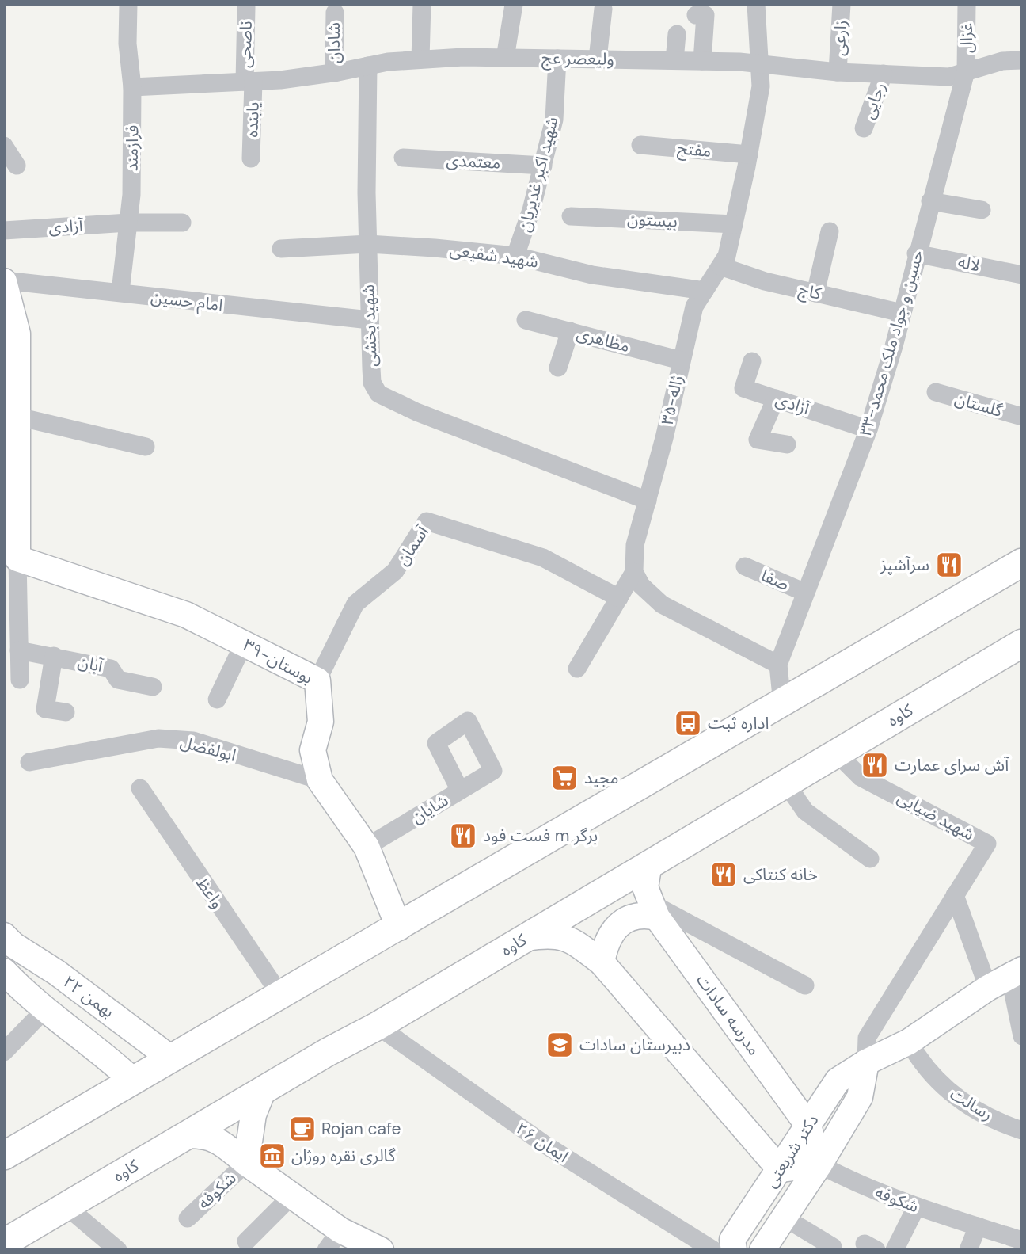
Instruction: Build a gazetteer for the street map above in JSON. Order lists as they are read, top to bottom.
{
  "streets": {
    "main road": ["کاوه"],
    "street": [
      "زارعی",
      "غزال",
      "شادان",
      "ناصحی",
      "ولیعصر عج",
      "رجایی",
      "یابنده",
      "فرازمند",
      "مفتح",
      "معتمدی",
      "شهید اکبر غدیریان",
      "بیستون",
      "آزادی",
      "شهید شفیعی",
      "لاله",
      "کاج",
      "امام حسین",
      "شهید بخشی",
      "مظاهری",
      "۳۳-حسین و جواد ملک محمد",
      "۳۵-ژاله",
      "گلستان",
      "آسمان",
      "صفا",
      "۳۹-بوستان",
      "آبان",
      "ابولفضل",
      "شایان",
      "شهید ضیایی",
      "واعظ",
      "۲۲ بهمن",
      "مدرسه سادات",
      "رسالت",
      "۲۶ ایمان",
      "دکتر شریعتی",
      "شکوفه"
    ]
  },
  "crossings": [
    ["زارعی", "ولیعصر عج"],
    ["غزال", "ولیعصر عج"],
    ["غزال", "۳۳-حسین و جواد ملک محمد"],
    ["شادان", "ولیعصر عج"],
    ["ناصحی", "ولیعصر عج"],
    ["ناصحی", "یابنده"],
    ["ولیعصر عج", "رجایی"],
    ["ولیعصر عج", "یابنده"],
    ["ولیعصر عج", "فرازمند"],
    ["ولیعصر عج", "شهید اکبر غدیریان"],
    ["ولیعصر عج", "شهید بخشی"],
    ["ولیعصر عج", "۳۳-حسین و جواد ملک محمد"],
    ["ولیعصر عج", "۳۵-ژاله"],
    ["فرازمند", "آزادی"],
    ["فرازمند", "امام حسین"],
    ["مفتح", "۳۵-ژاله"],
    ["معتمدی", "شهید اکبر غدیریان"],
    ["شهید اکبر غدیریان", "شهید شفیعی"],
    ["بیستون", "۳۵-ژاله"],
    ["آزادی", "۳۳-حسین و جواد ملک محمد"],
    ["شهید شفیعی", "شهید بخشی"],
    ["شهید شفیعی", "۳۵-ژاله"],
    ["لاله", "۳۳-حسین و جواد ملک محمد"],
    ["کاج", "۳۳-حسین و جواد ملک محمد"],
    ["کاج", "۳۵-ژاله"],
    ["امام حسین", "شهید بخشی"],
    ["شهید بخشی", "۳۵-ژاله"],
    ["مظاهری", "۳۵-ژاله"],
    ["۳۳-حسین و جواد ملک محمد", "صفا"],
    ["آسمان", "۳۹-بوستان"],
    ["۳۹-بوستان", "ابولفضل"],
    ["۳۹-بوستان", "شایان"],
    ["کاوه", "شهید ضیایی"],
    ["کاوه", "مدرسه سادات"],
    ["کاوه", "۲۶ ایمان"],
    ["شهید ضیایی", "دکتر شریعتی"],
    ["مدرسه سادات", "دکتر شریعتی"],
    ["مدرسه سادات", "شکوفه"],
    ["رسالت", "دکتر شریعتی"],
    ["دکتر شریعتی", "شکوفه"]
  ],
  "places": {
    "restaurant": [
      "سرآشپز",
      "آش سرای عمارت",
      "فست فود m برگر",
      "خانه کنتاکی"
    ],
    "bus stop": ["اداره ثبت"],
    "supermarket": ["مجید"],
    "school or university": ["دبیرستان سادات"],
    "cafe": ["Rojan cafe"],
    "museum": ["گالری نقره روژان"]
  }
}
